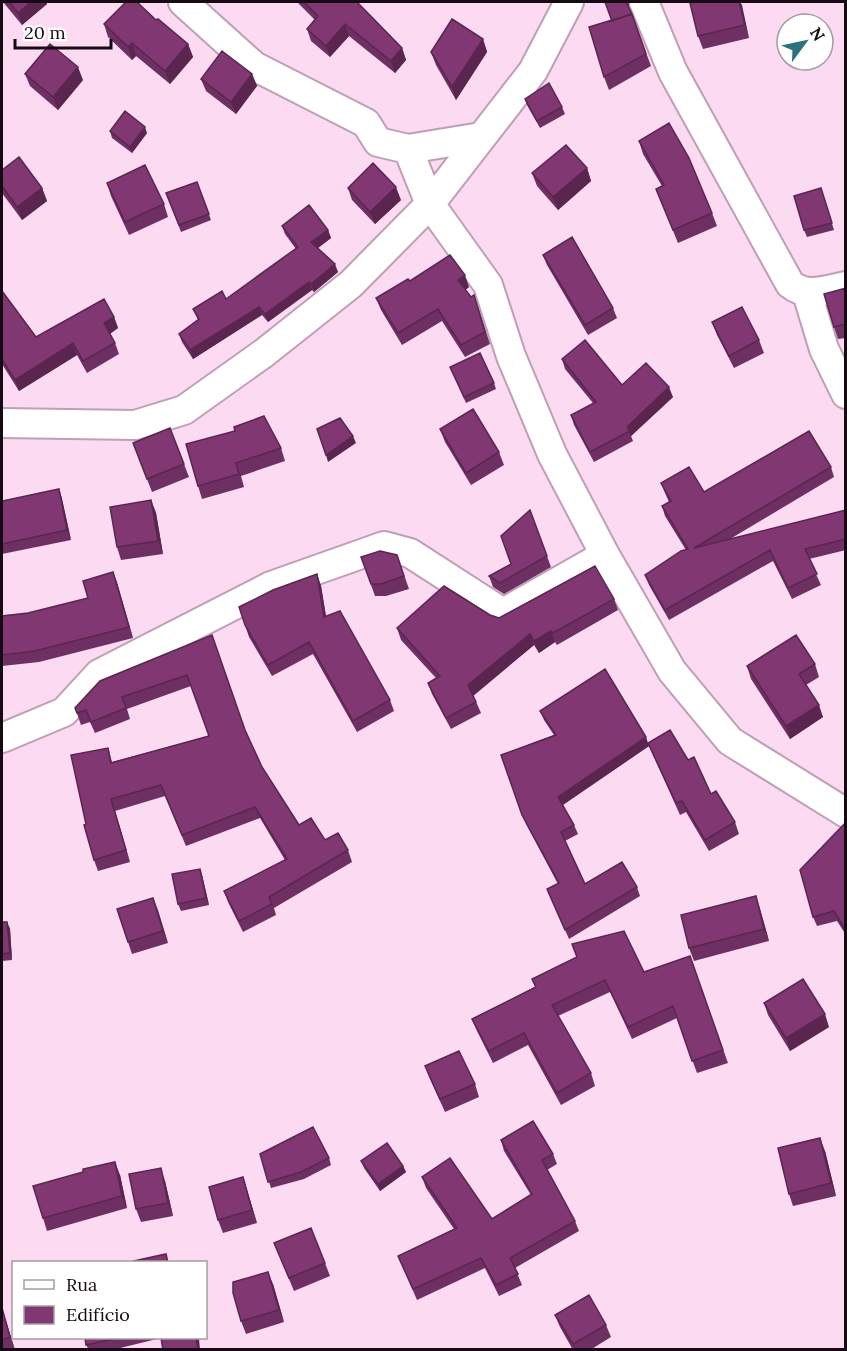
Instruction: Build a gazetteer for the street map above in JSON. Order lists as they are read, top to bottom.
{
  "legend": ["Rua", "Edifício"],
  "scale_bar": "20 m",
  "north": "top right"
}
